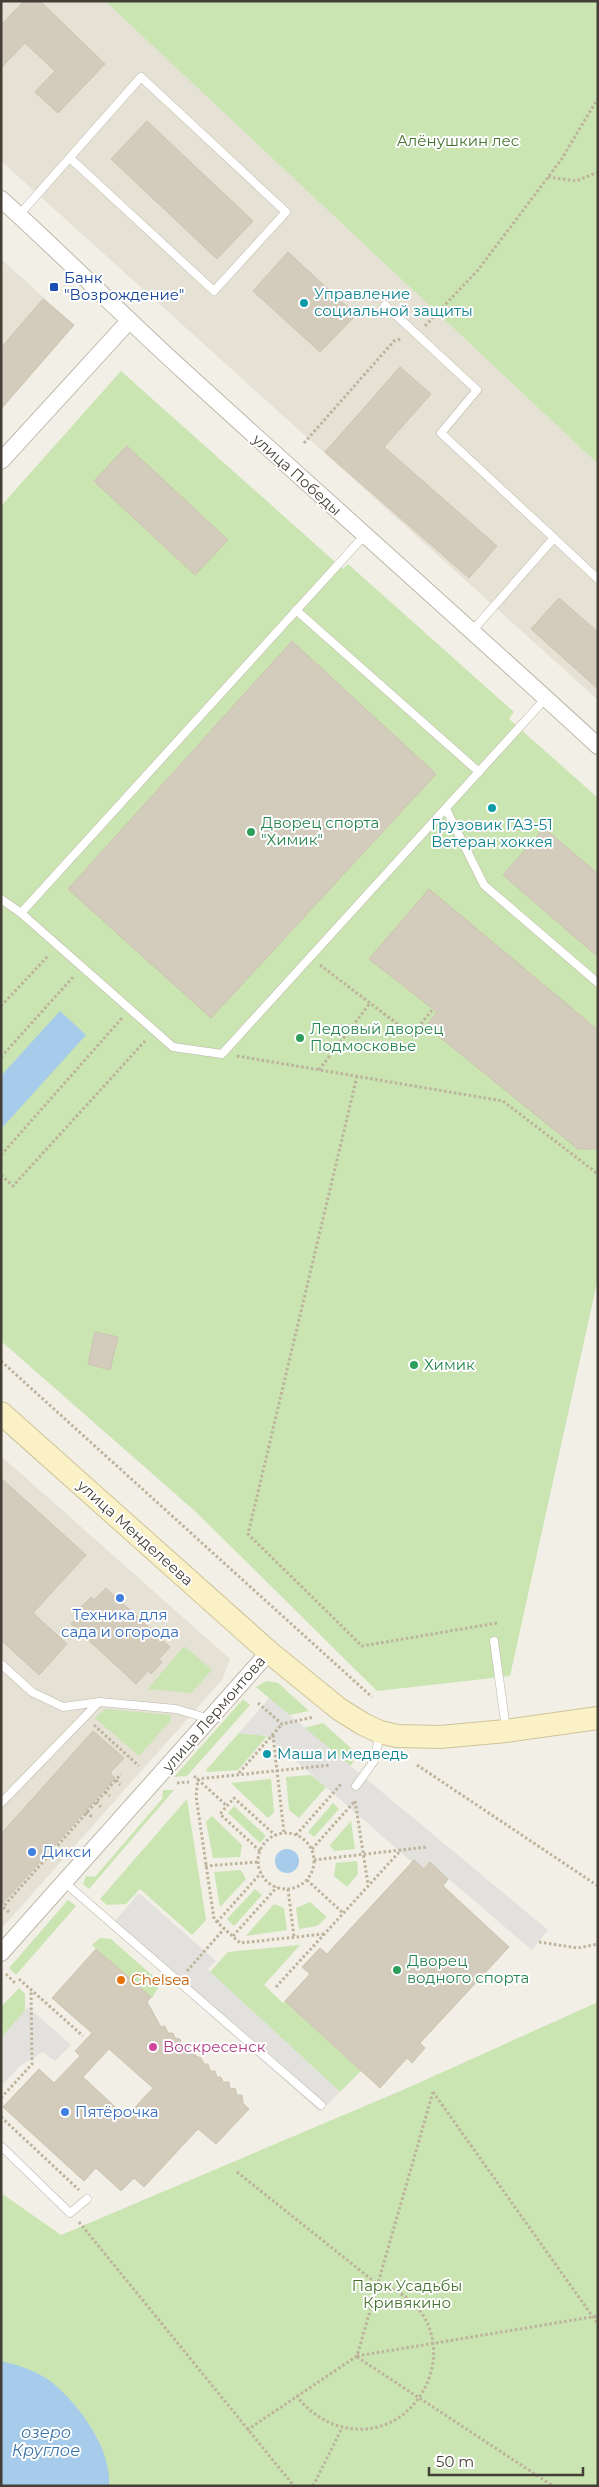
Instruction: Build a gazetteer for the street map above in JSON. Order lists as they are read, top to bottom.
{
  "streets": {
    "main road": ["улица Менделеева", "улица Лермонтова"],
    "street": ["улица Победы"]
  },
  "crossings": [
    ["улица Менделеева", "улица Лермонтова"]
  ],
  "water": ["озеро Круглое"],
  "parks": ["Алёнушкин лес", "Парк Усадьбы Кривякино"],
  "places": {
    "transit": ["Банк \"Возрождение\""],
    "other": [
      "Управление социальной защиты",
      "Грузовик ГАЗ-51 Ветеран хоккея",
      "Дворец спорта \"Химик\"",
      "Ледовый дворец Подмосковье",
      "Химик",
      "Техника для сада и огорода",
      "Маша и медведь",
      "Дикси",
      "Дворец водного спорта",
      "Chelsea",
      "Воскресенск",
      "Пятёрочка"
    ]
  },
  "scale_bar": "50 m"
}
